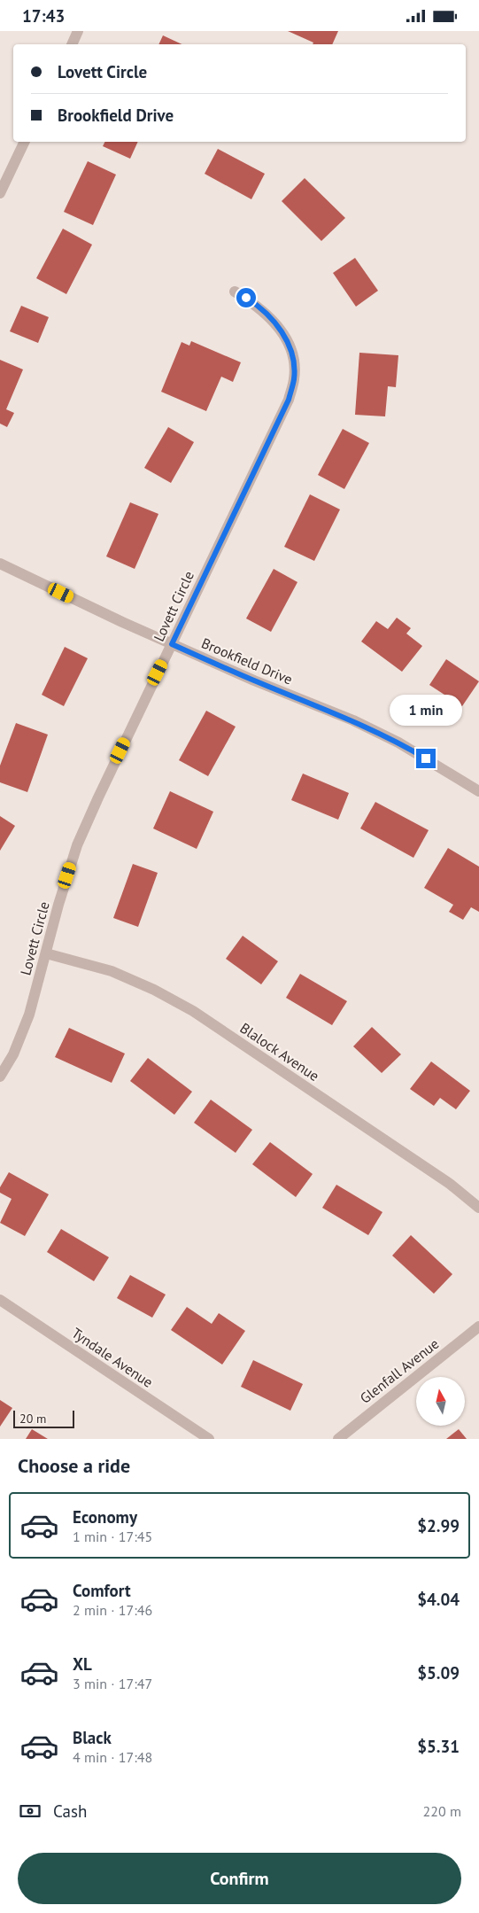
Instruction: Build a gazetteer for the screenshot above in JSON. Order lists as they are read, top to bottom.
{
  "streets": {
    "street": [
      "Lovett Circle",
      "Brookfield Drive",
      "Blalock Avenue",
      "Tyndale Avenue",
      "Glenfall Avenue"
    ]
  },
  "crossings": [
    ["Lovett Circle", "Brookfield Drive"],
    ["Lovett Circle", "Blalock Avenue"]
  ],
  "scale_bar": "20 m",
  "north": "top",
  "page": {
    "status": "17:43",
    "banner": ["Lovett Circle", "Brookfield Drive"],
    "bubble": "1 min",
    "scale": "20 m",
    "heading": "Choose a ride",
    "list": [
      {
        "name": "Economy",
        "note": "1 min · 17:45",
        "value": "$2.99"
      },
      {
        "name": "Comfort",
        "note": "2 min · 17:46",
        "value": "$4.04"
      },
      {
        "name": "XL",
        "note": "3 min · 17:47",
        "value": "$5.09"
      },
      {
        "name": "Black",
        "note": "4 min · 17:48",
        "value": "$5.31"
      }
    ],
    "pay": ["Cash", "220 m"],
    "buttons": "Confirm"
  }
}
